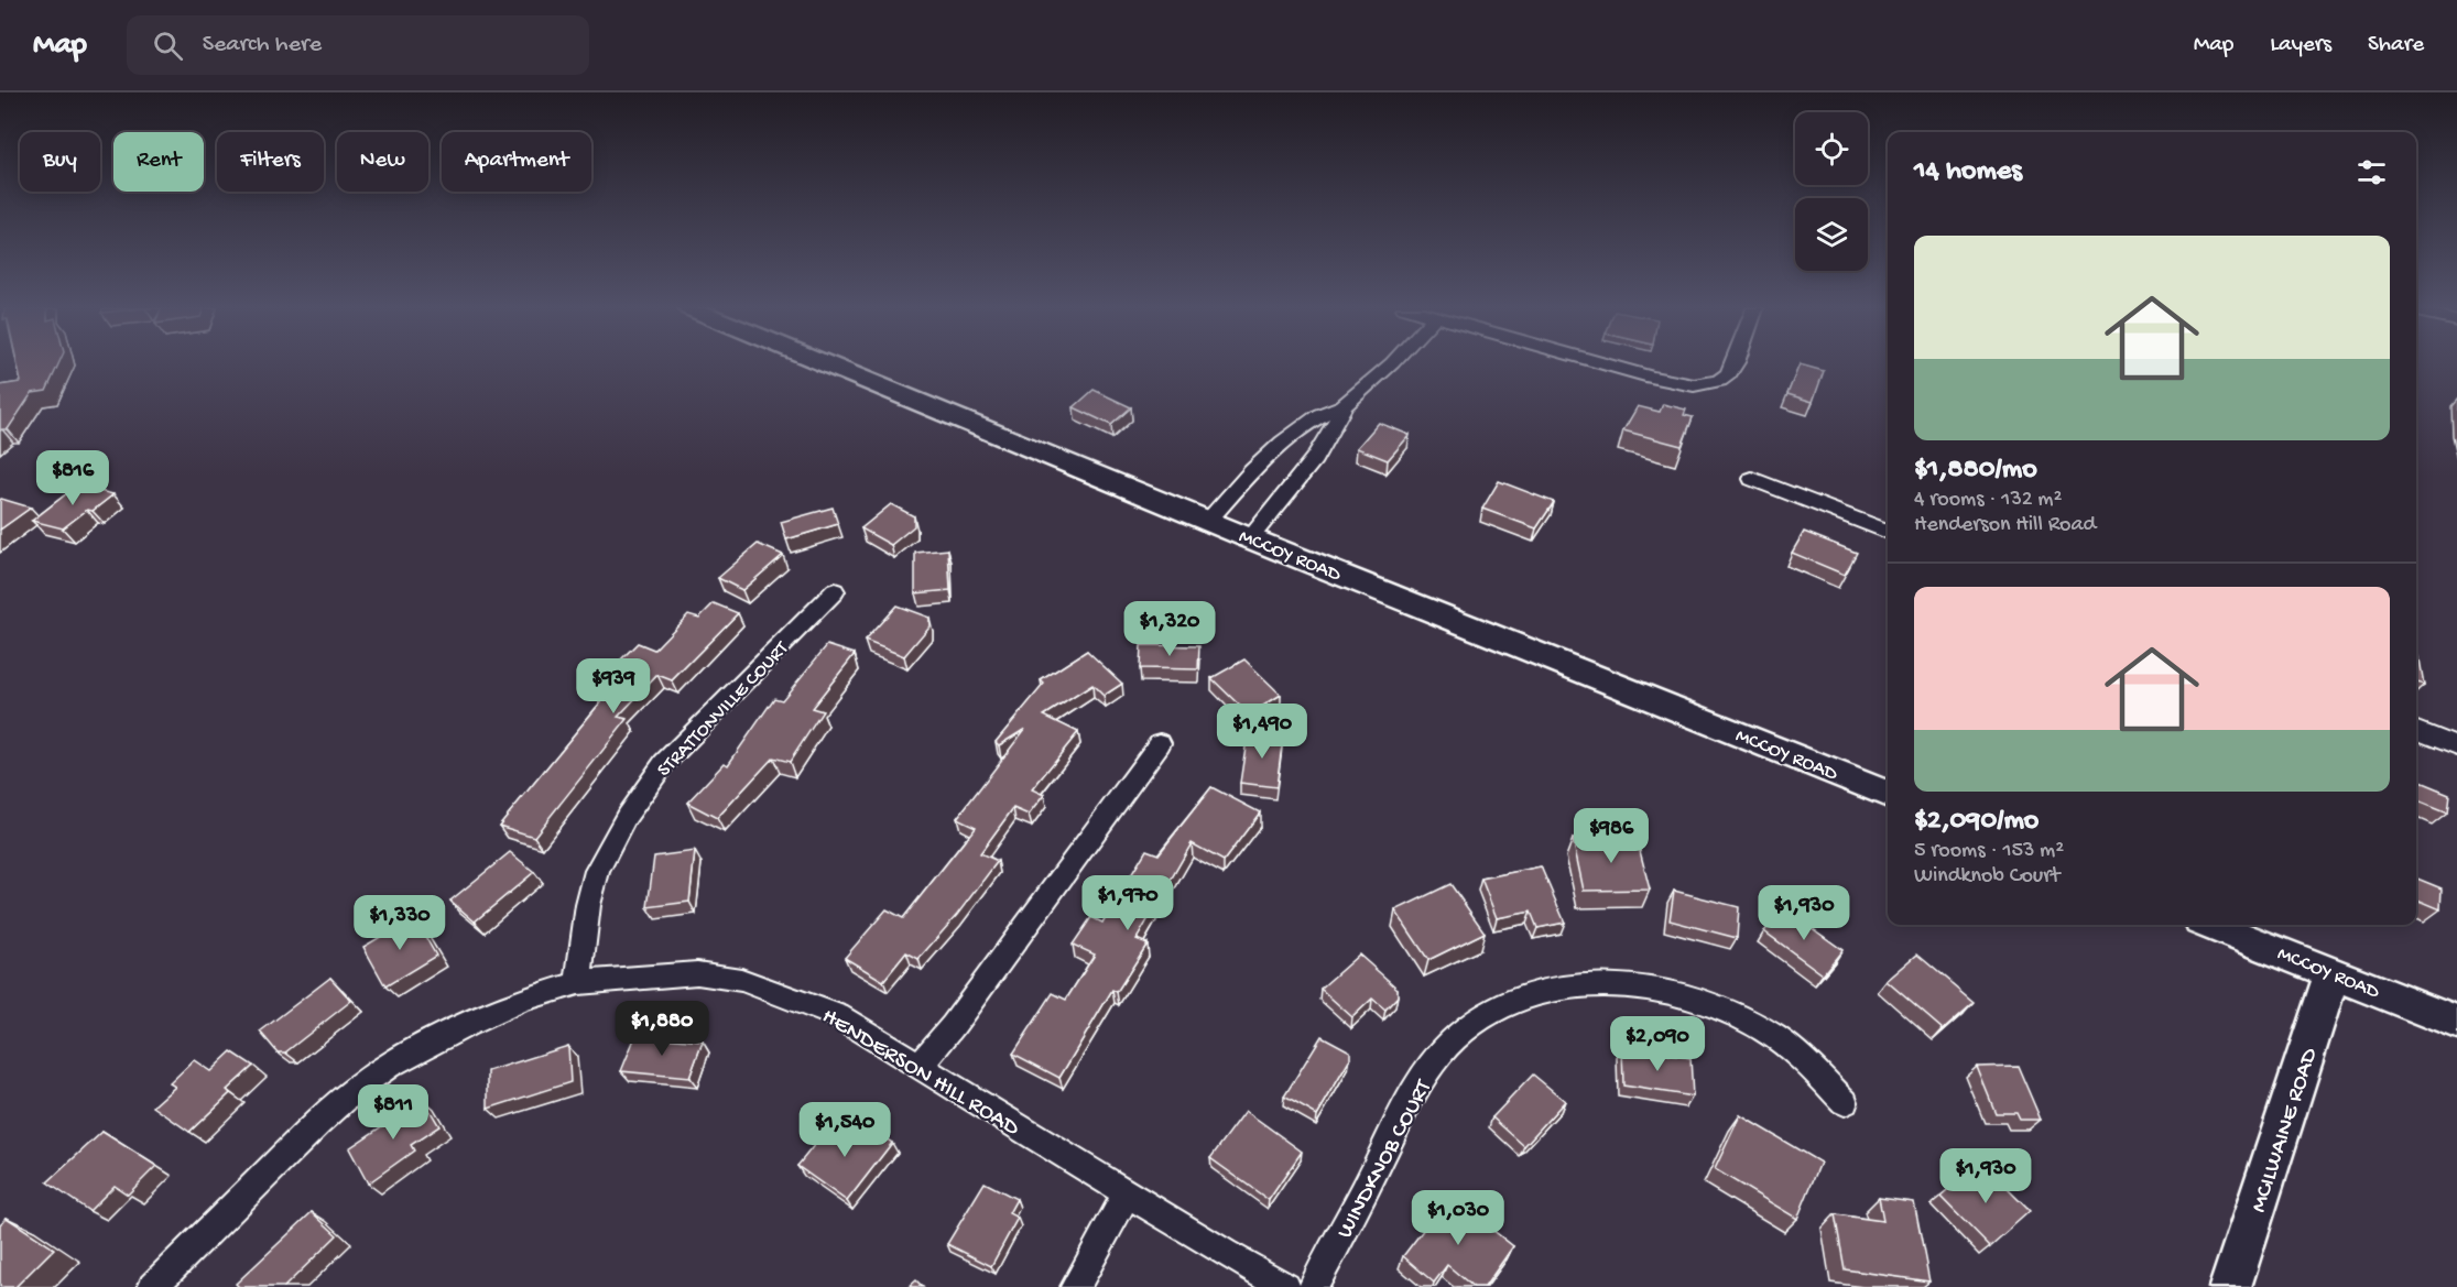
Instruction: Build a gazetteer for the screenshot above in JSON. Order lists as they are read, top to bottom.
{
  "streets": {
    "main road": ["MCCOY ROAD", "MCILWAINE ROAD"],
    "street": ["STRATTONVILLE COURT", "HENDERSON HILL ROAD", "WINDKNOB COURT"]
  },
  "crossings": [
    ["MCCOY ROAD", "MCILWAINE ROAD"],
    ["STRATTONVILLE COURT", "HENDERSON HILL ROAD"]
  ],
  "page": {
    "header": "Map",
    "search": "Search here",
    "nav": ["Map", "Layers", "Share"],
    "chip": [
      "Buy",
      "Rent",
      "Filters",
      "New",
      "Apartment"
    ],
    "heading": "14 homes",
    "list": [
      {
        "name": "$1,880/mo",
        "note": "4 rooms · 132 m² · Henderson Hill Road"
      },
      {
        "name": "$2,090/mo",
        "note": "5 rooms · 153 m² · Windknob Court"
      }
    ],
    "price": [
      "$816",
      "$1,320",
      "$939",
      "$1,490",
      "$986",
      "$1,970",
      "$1,930",
      "$1,330",
      "$1,880",
      "$2,090",
      "$811",
      "$1,540",
      "$1,930",
      "$1,030"
    ]
  }
}
